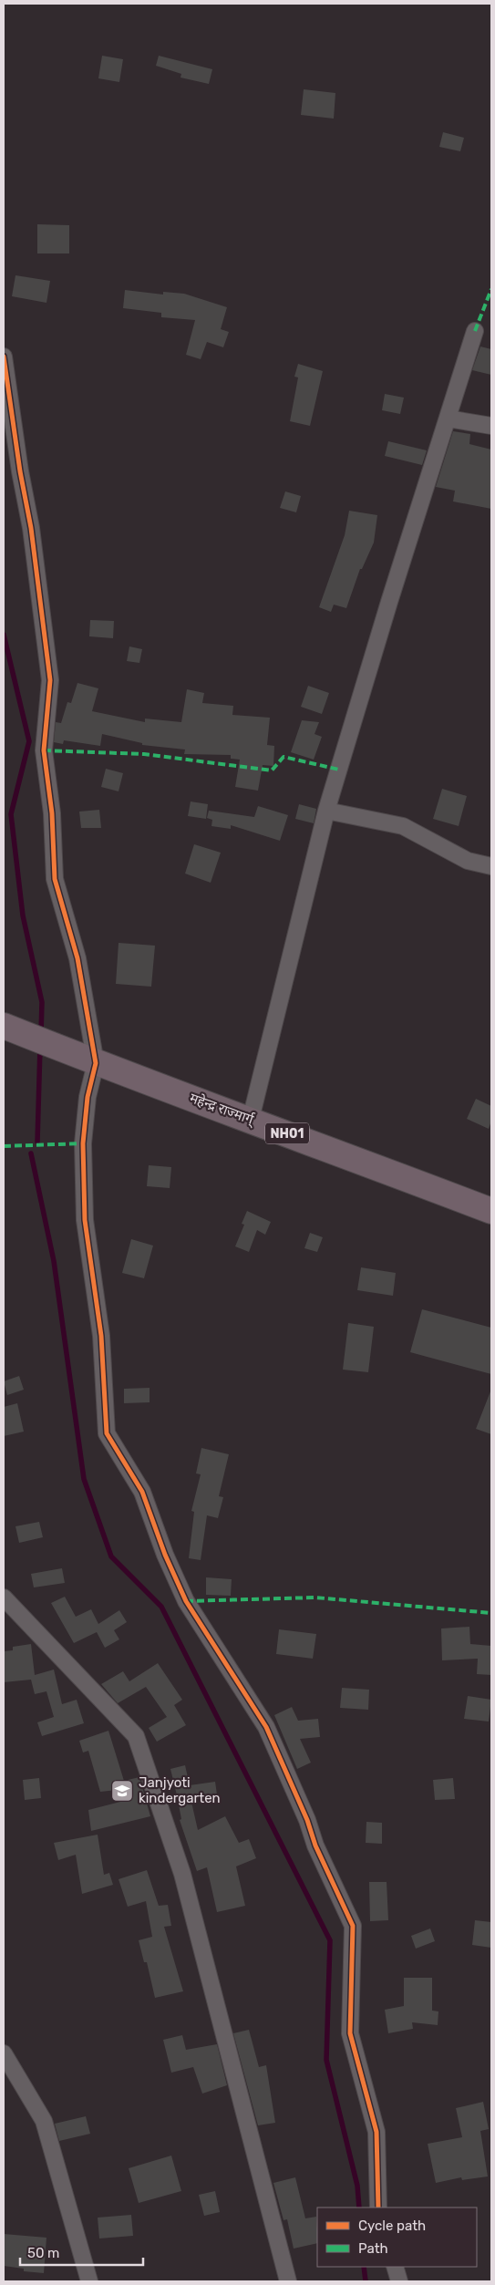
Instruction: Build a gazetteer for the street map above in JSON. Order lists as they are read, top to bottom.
{
  "streets": {
    "highway": ["महेन्द्र राज्मार्ग्", "NH01"]
  },
  "places": {
    "school or university": ["Janjyoti kindergarten"]
  },
  "legend": ["Cycle path", "Path"],
  "scale_bar": "50 m"
}
